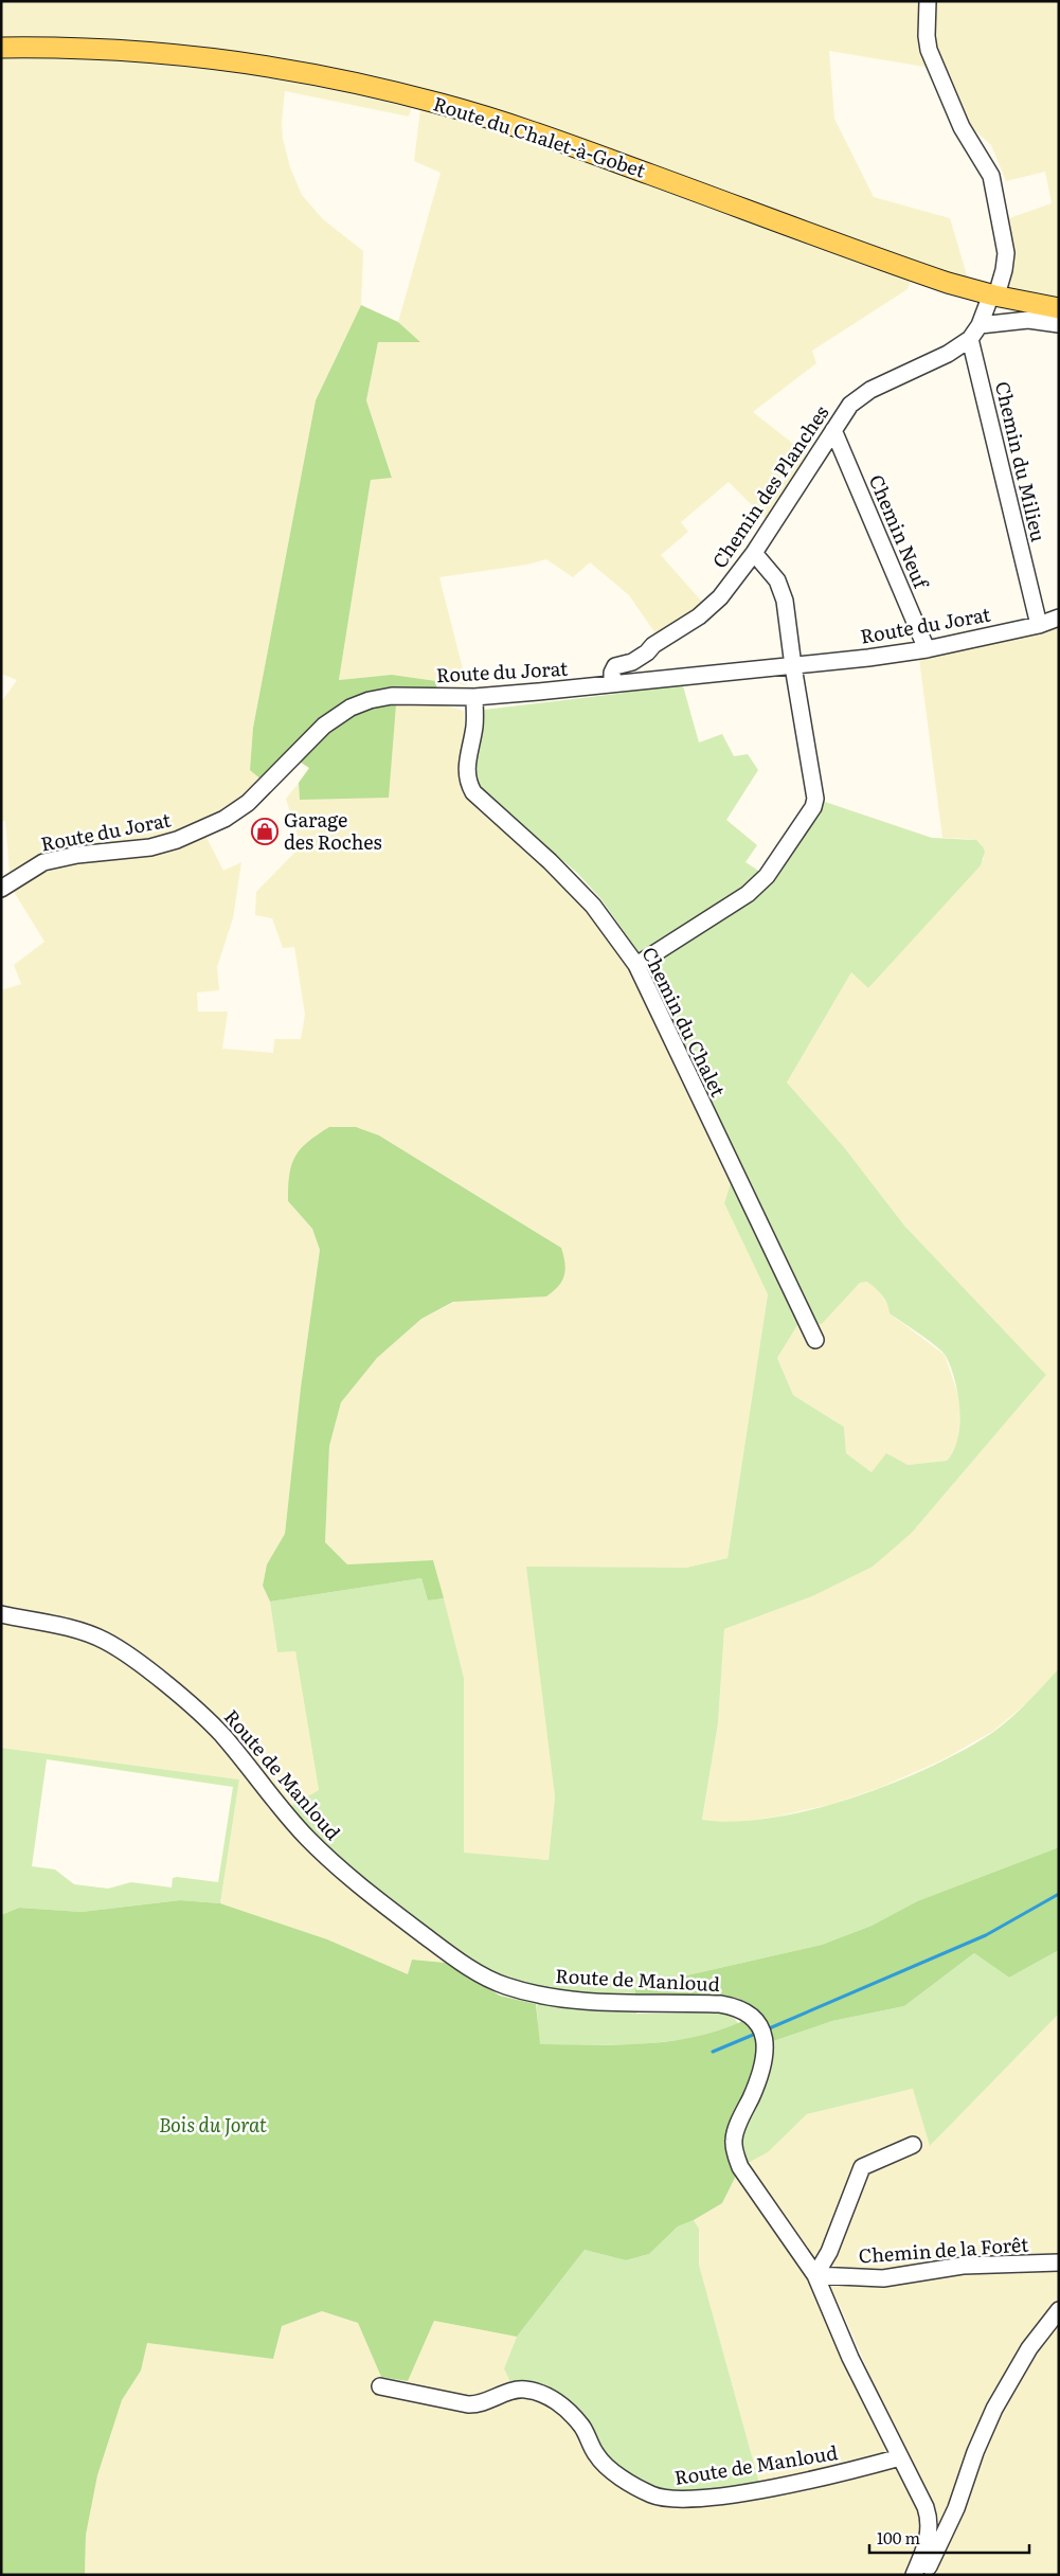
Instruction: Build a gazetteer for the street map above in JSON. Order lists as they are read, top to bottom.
{
  "streets": {
    "main road": ["Route du Chalet-à-Gobet"],
    "street": [
      "Chemin du Milieu",
      "Chemin des Planches",
      "Chemin Neuf",
      "Route du Jorat",
      "Chemin du Chalet",
      "Route de Manloud",
      "Chemin de la Forêt"
    ]
  },
  "crossings": [
    ["Route du Chalet-à-Gobet", "Chemin des Planches"],
    ["Chemin du Milieu", "Chemin des Planches"],
    ["Chemin du Milieu", "Route du Jorat"],
    ["Chemin des Planches", "Chemin Neuf"],
    ["Chemin des Planches", "Route du Jorat"],
    ["Chemin Neuf", "Route du Jorat"],
    ["Route du Jorat", "Chemin du Chalet"],
    ["Route de Manloud", "Chemin de la Forêt"]
  ],
  "parks": ["Bois du Jorat"],
  "places": {
    "shop": ["Garage des Roches"]
  },
  "scale_bar": "100 m"
}
